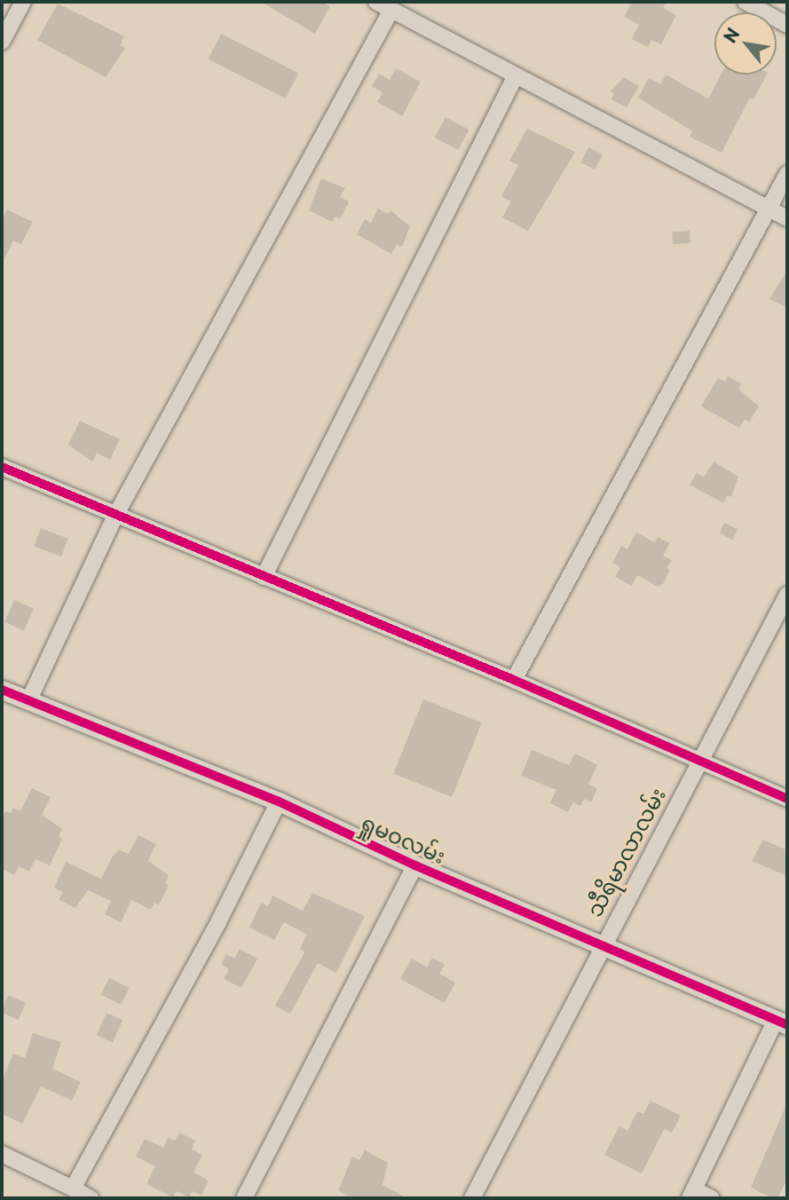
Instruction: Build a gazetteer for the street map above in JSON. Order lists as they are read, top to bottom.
{
  "streets": {
    "street": ["ရှုမဝလမ်း", "သီရိမာလာလမ်း"]
  },
  "crossings": [
    ["ရှုမဝလမ်း", "သီရိမာလာလမ်း"]
  ],
  "north": "top left"
}
